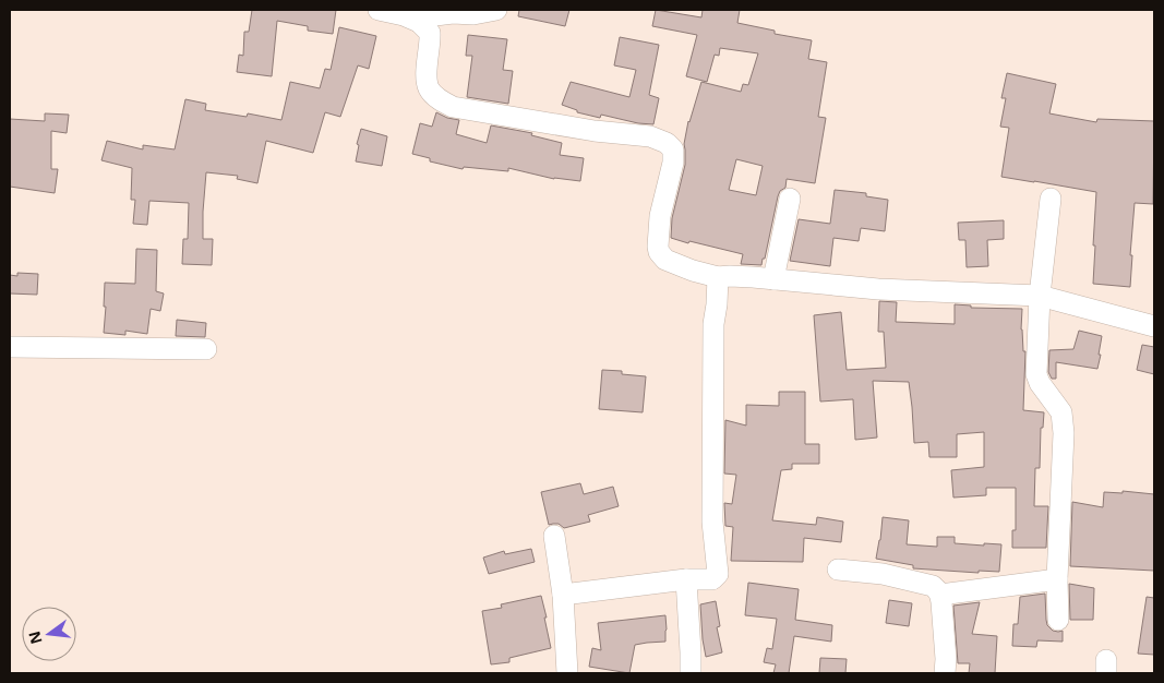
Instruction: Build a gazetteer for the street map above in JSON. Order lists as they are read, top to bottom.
{
  "north": "left"
}
